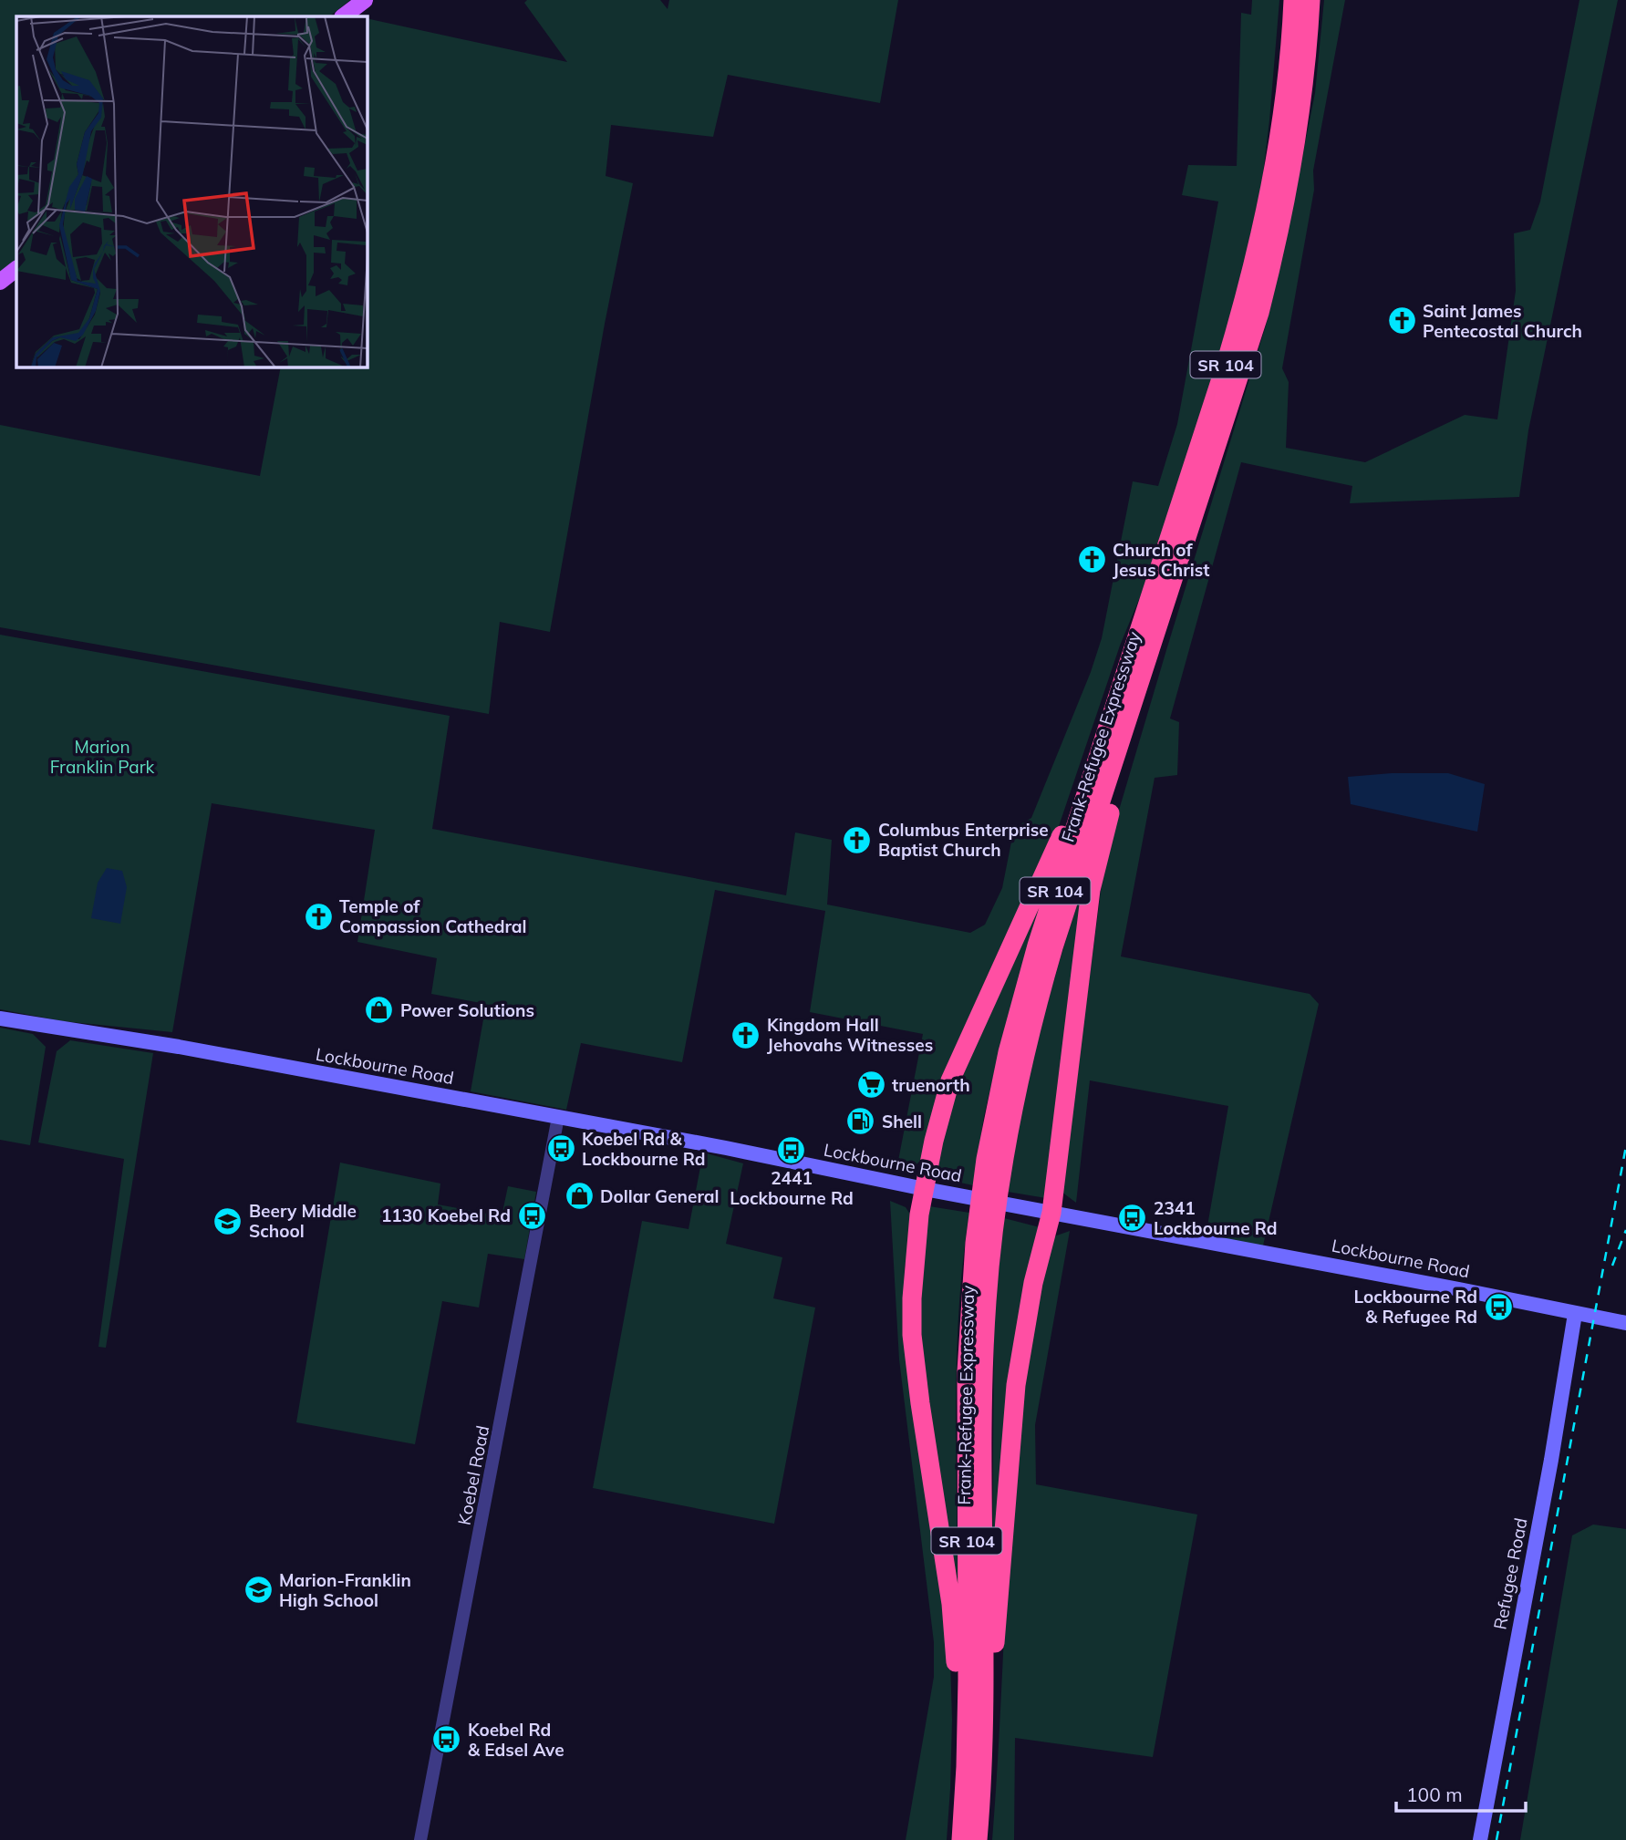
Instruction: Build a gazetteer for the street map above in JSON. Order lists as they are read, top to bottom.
{
  "streets": {
    "highway": ["SR 104", "Frank-Refugee Expressway"],
    "main road": ["Lockbourne Road", "Refugee Road"],
    "street": ["Koebel Road"]
  },
  "crossings": [
    ["Lockbourne Road", "Koebel Road"],
    ["Lockbourne Road", "Refugee Road"]
  ],
  "parks": ["Marion Franklin Park"],
  "places": {
    "church": [
      "Saint James Pentecostal Church",
      "Church of Jesus Christ",
      "Columbus Enterprise Baptist Church",
      "Temple of Compassion Cathedral",
      "Kingdom Hall Jehovahs Witnesses"
    ],
    "shop": ["Power Solutions", "Dollar General"],
    "supermarket": ["truenorth"],
    "fuel station": ["Shell"],
    "bus stop": [
      "Koebel Rd & Lockbourne Rd",
      "2441 Lockbourne Rd",
      "1130 Koebel Rd",
      "2341 Lockbourne Rd",
      "Lockbourne Rd & Refugee Rd",
      "Koebel Rd & Edsel Ave"
    ],
    "school or university": ["Beery Middle School", "Marion-Franklin High School"]
  },
  "scale_bar": "100 m"
}
